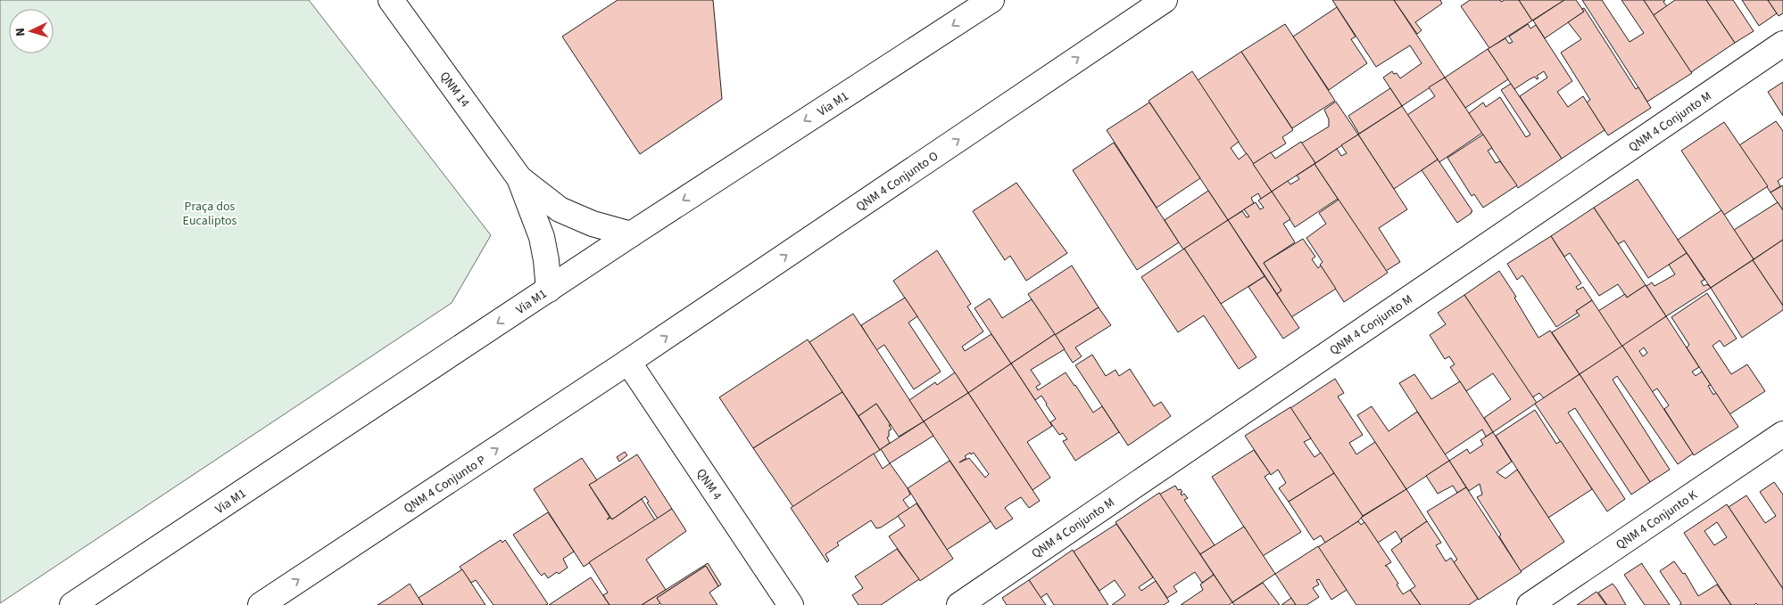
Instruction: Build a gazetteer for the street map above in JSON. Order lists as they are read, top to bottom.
{
  "streets": {
    "main road": [
      "QNM 14",
      "Via M1",
      "QNM 4 Conjunto M",
      "QNM 4 Conjunto O",
      "QNM 4 Conjunto P",
      "QNM 4",
      "QNM 4 Conjunto K"
    ]
  },
  "crossings": [
    ["QNM 14", "Via M1"],
    ["QNM 4 Conjunto O", "QNM 4 Conjunto P"],
    ["QNM 4 Conjunto O", "QNM 4"],
    ["QNM 4 Conjunto P", "QNM 4"]
  ],
  "one_way": ["Via M1", "QNM 4 Conjunto O", "QNM 4 Conjunto P"],
  "parks": ["Praça dos Eucaliptos"],
  "north": "left"
}
